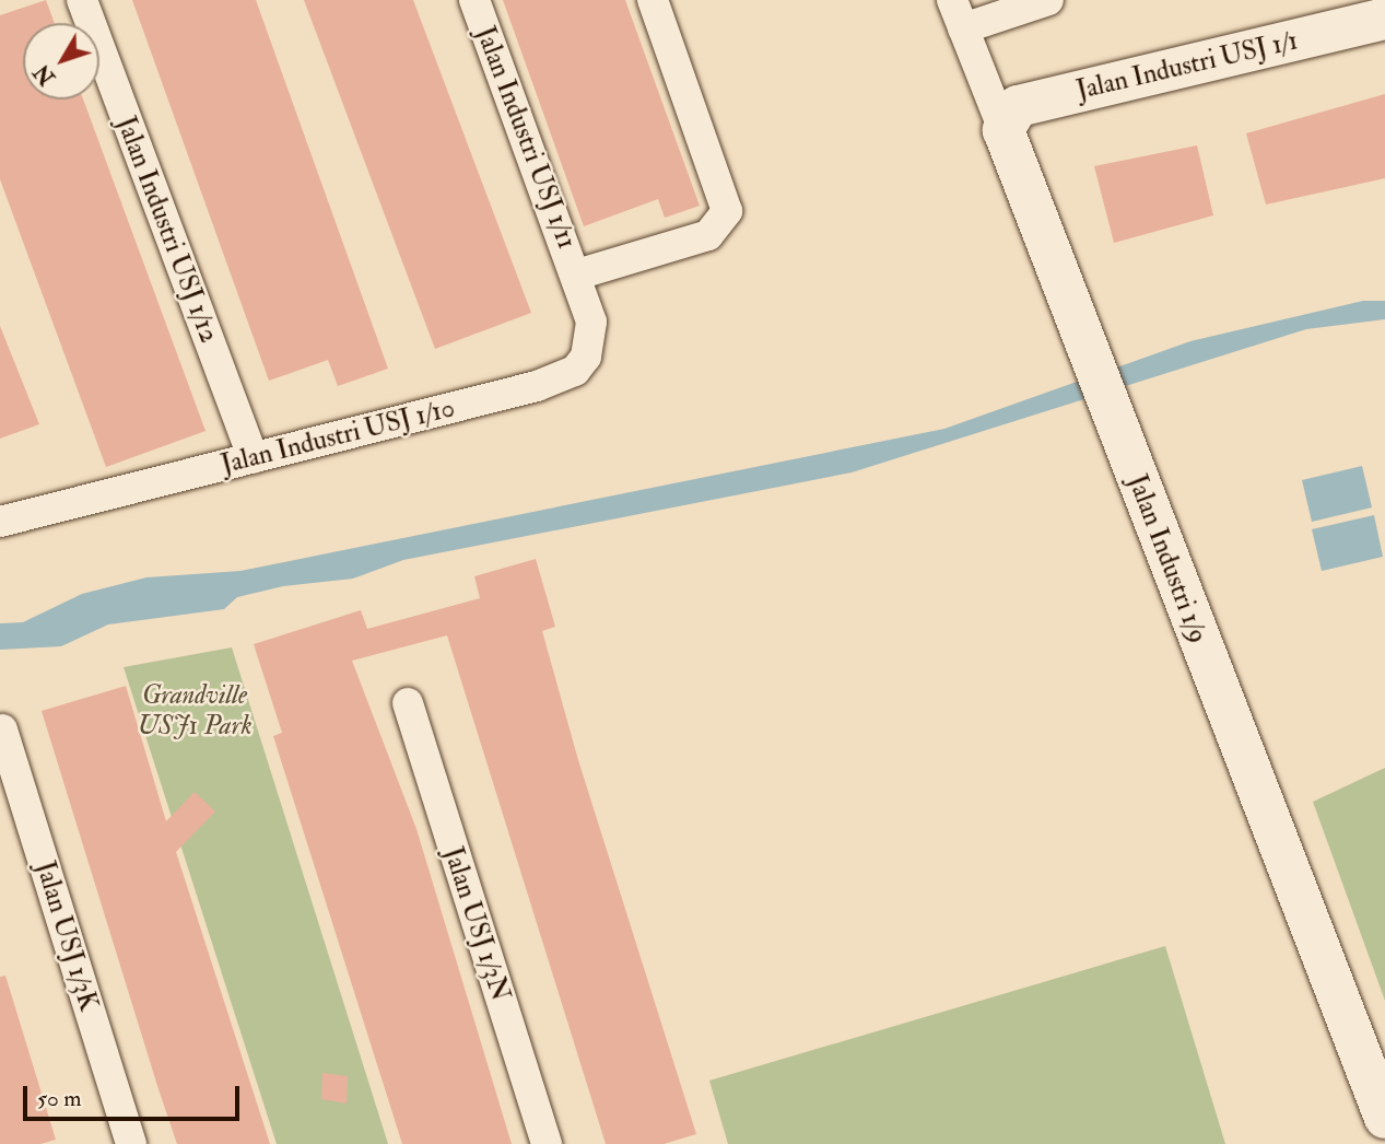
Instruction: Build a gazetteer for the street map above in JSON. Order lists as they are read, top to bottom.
{
  "streets": {
    "street": [
      "Jalan Industri USJ 1/1",
      "Jalan Industri USJ 1/11",
      "Jalan Industri USJ 1/12",
      "Jalan Industri USJ 1/10",
      "Jalan Industri 1/9",
      "Jalan USJ 1/3N",
      "Jalan USJ 1/3K"
    ]
  },
  "crossings": [
    ["Jalan Industri USJ 1/1", "Jalan Industri 1/9"],
    ["Jalan Industri USJ 1/11", "Jalan Industri USJ 1/10"],
    ["Jalan Industri USJ 1/12", "Jalan Industri USJ 1/10"]
  ],
  "parks": ["Grandville USJ1 Park"],
  "scale_bar": "50 m",
  "north": "bottom left"
}
